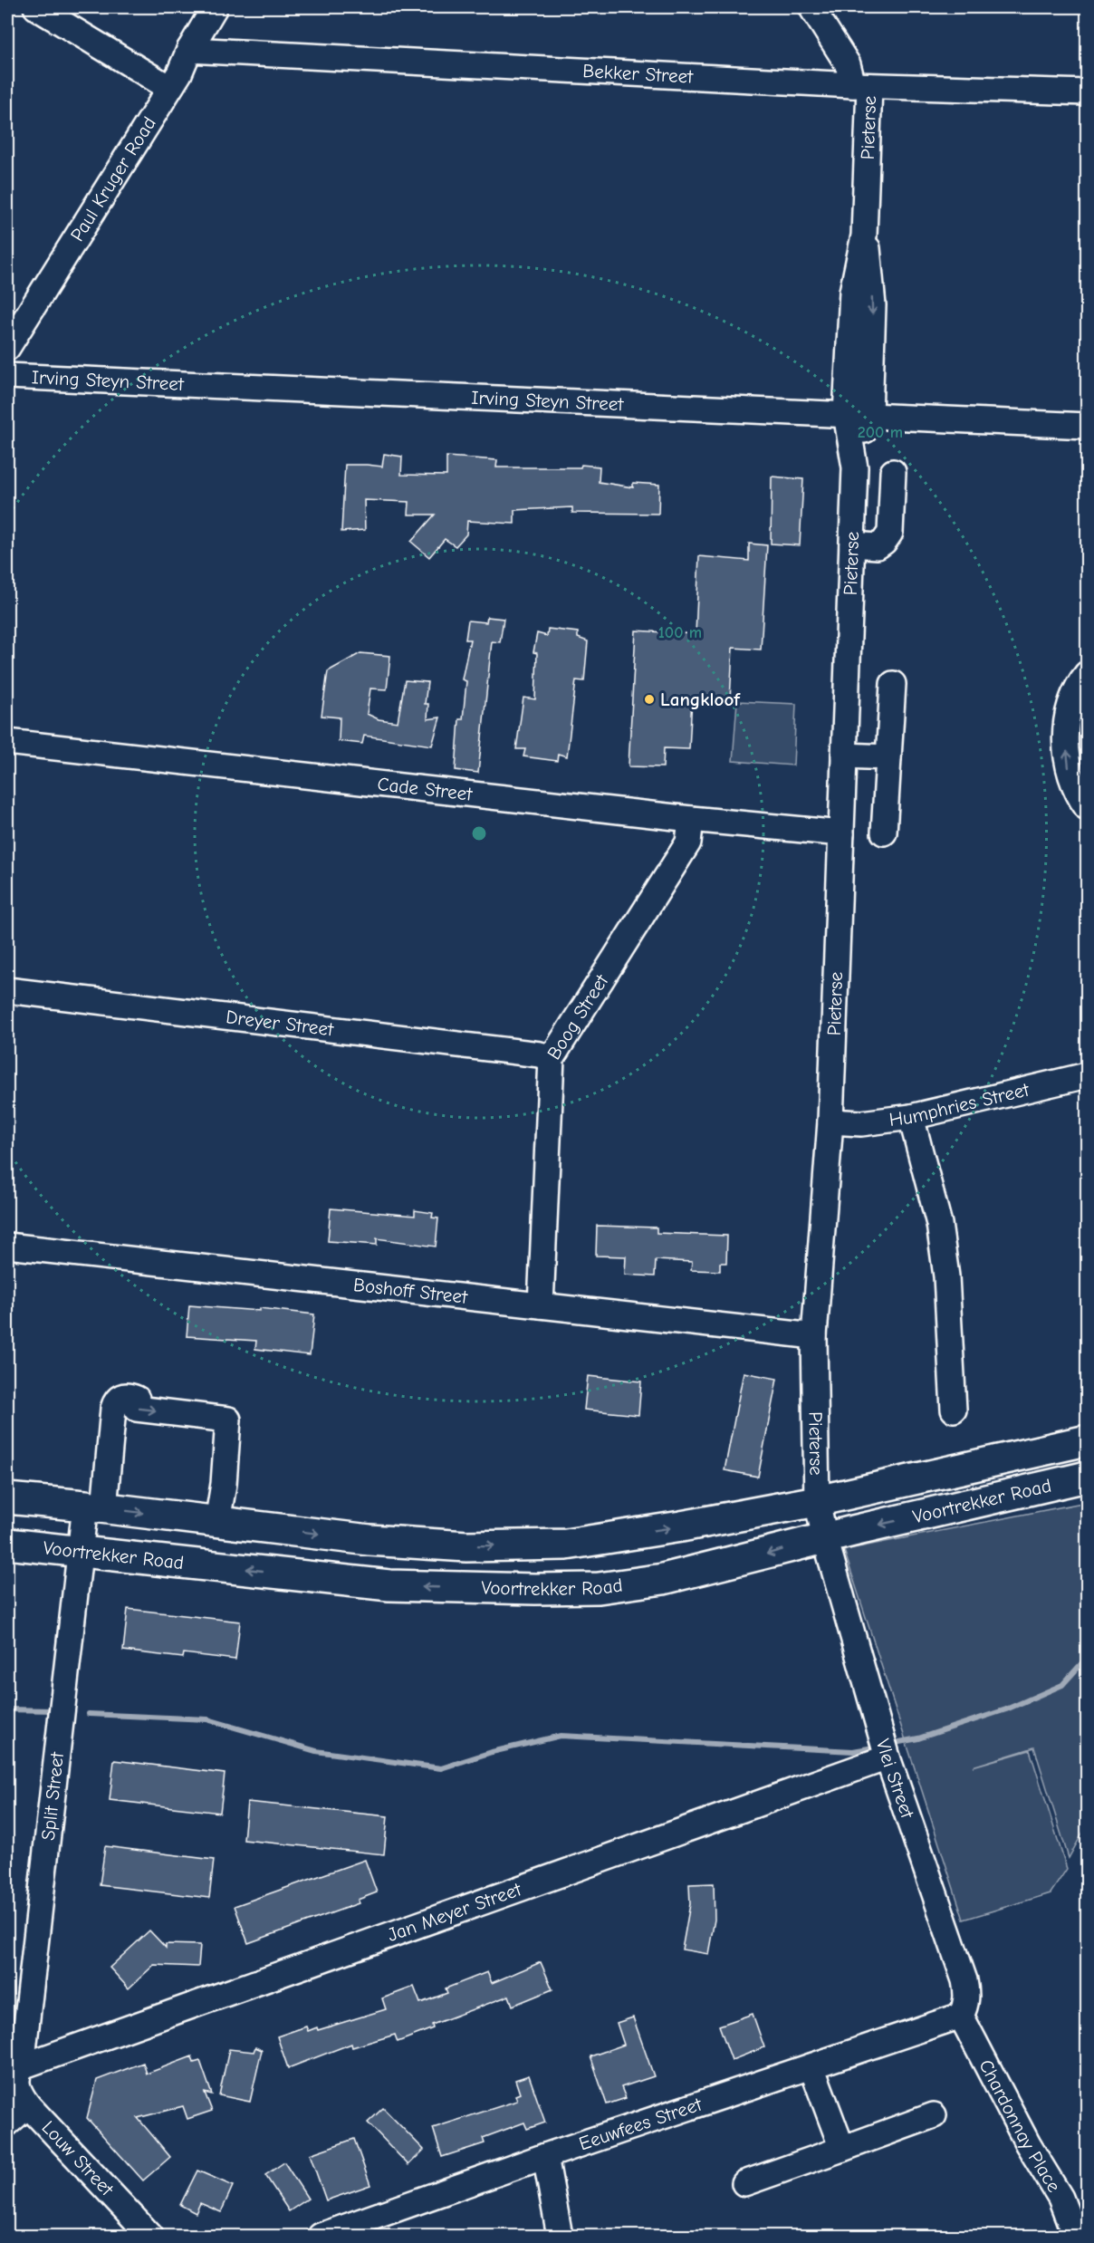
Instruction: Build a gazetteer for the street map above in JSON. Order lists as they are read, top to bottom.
{
  "streets": {
    "main road": ["Voortrekker Road"],
    "street": [
      "Bekker Street",
      "Pieterse",
      "Paul Kruger Road",
      "Irving Steyn Street",
      "Cade Street",
      "Boog Street",
      "Dreyer Street",
      "Humphries Street",
      "Boshoff Street",
      "Vlei Street",
      "Split Street",
      "Jan Meyer Street",
      "Eeuwfees Street",
      "Chardonnay Place",
      "Louw Street"
    ]
  },
  "crossings": [
    ["Bekker Street", "Pieterse"],
    ["Bekker Street", "Paul Kruger Road"],
    ["Pieterse", "Irving Steyn Street"],
    ["Pieterse", "Cade Street"],
    ["Pieterse", "Humphries Street"],
    ["Pieterse", "Boshoff Street"],
    ["Pieterse", "Voortrekker Road"],
    ["Pieterse", "Vlei Street"],
    ["Cade Street", "Boog Street"],
    ["Boog Street", "Dreyer Street"],
    ["Boog Street", "Boshoff Street"],
    ["Voortrekker Road", "Vlei Street"],
    ["Voortrekker Road", "Split Street"],
    ["Vlei Street", "Jan Meyer Street"],
    ["Vlei Street", "Eeuwfees Street"],
    ["Vlei Street", "Chardonnay Place"],
    ["Split Street", "Jan Meyer Street"],
    ["Split Street", "Louw Street"],
    ["Jan Meyer Street", "Louw Street"],
    ["Eeuwfees Street", "Chardonnay Place"]
  ],
  "places": ["Langkloof"],
  "rings": ["200 m", "100 m"]
}
